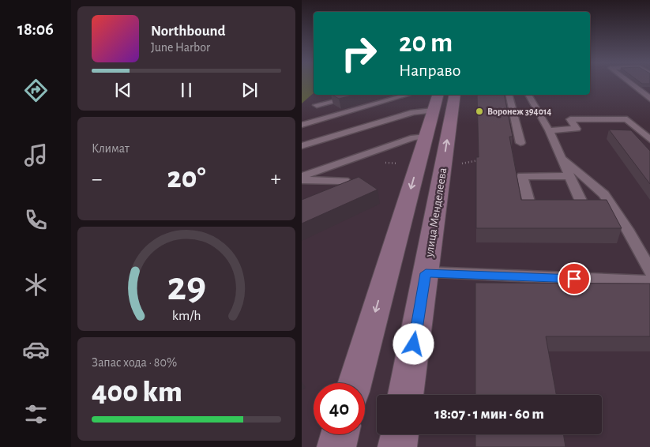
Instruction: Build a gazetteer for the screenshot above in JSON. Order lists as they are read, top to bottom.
{
  "streets": {
    "street": ["улица Менделеева"]
  },
  "places": ["Воронеж 394014"],
  "page": {
    "tabs": "18:06",
    "turn": ["20 m", "Направо"],
    "song": ["Northbound", "June Harbor"],
    "tile": [
      "Климат",
      ["Запас хода · 80%", "400 km"]
    ],
    "heat": ["−", "20°", "+"],
    "limit": "40",
    "trip": "18:07 · 1 мин · 60 m",
    "gauge": ["29", "km/h"]
  }
}
